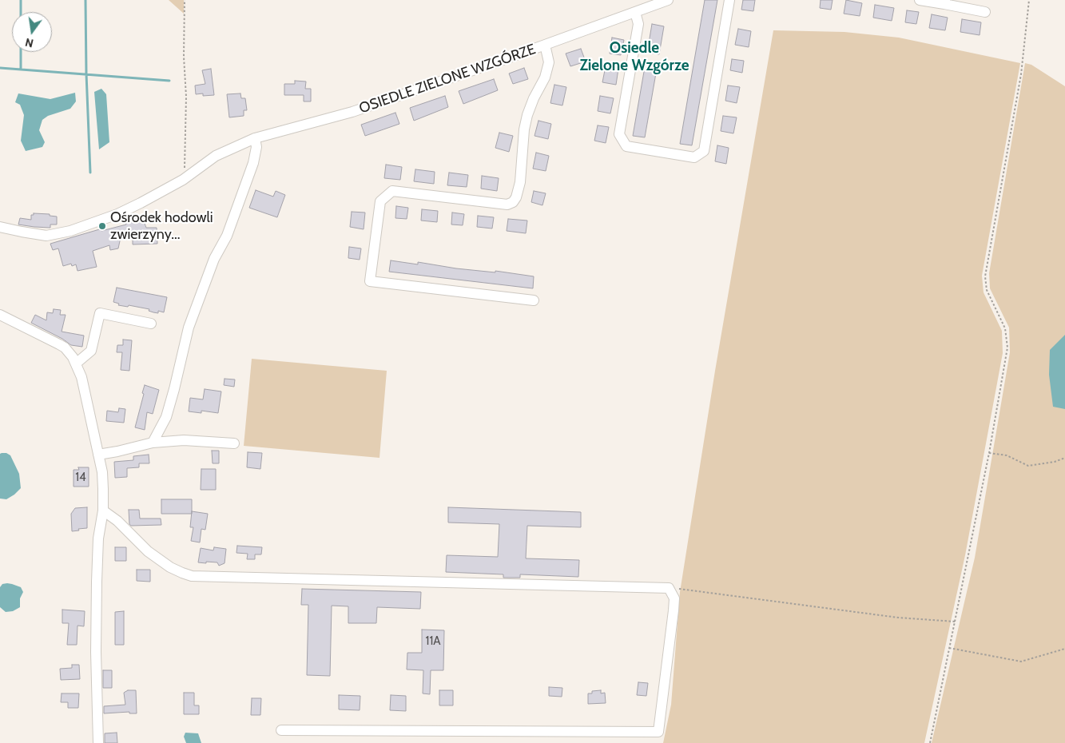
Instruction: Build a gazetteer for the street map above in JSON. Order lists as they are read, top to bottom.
{
  "streets": {
    "street": ["OSIEDLE ZIELONE WZGÓRZE"]
  },
  "districts": ["Osiedle Zielone Wzgórze"],
  "places": ["Ośrodek hodowli zwierzyny..."],
  "house_numbers": ["14", "11A"],
  "north": "bottom"
}
